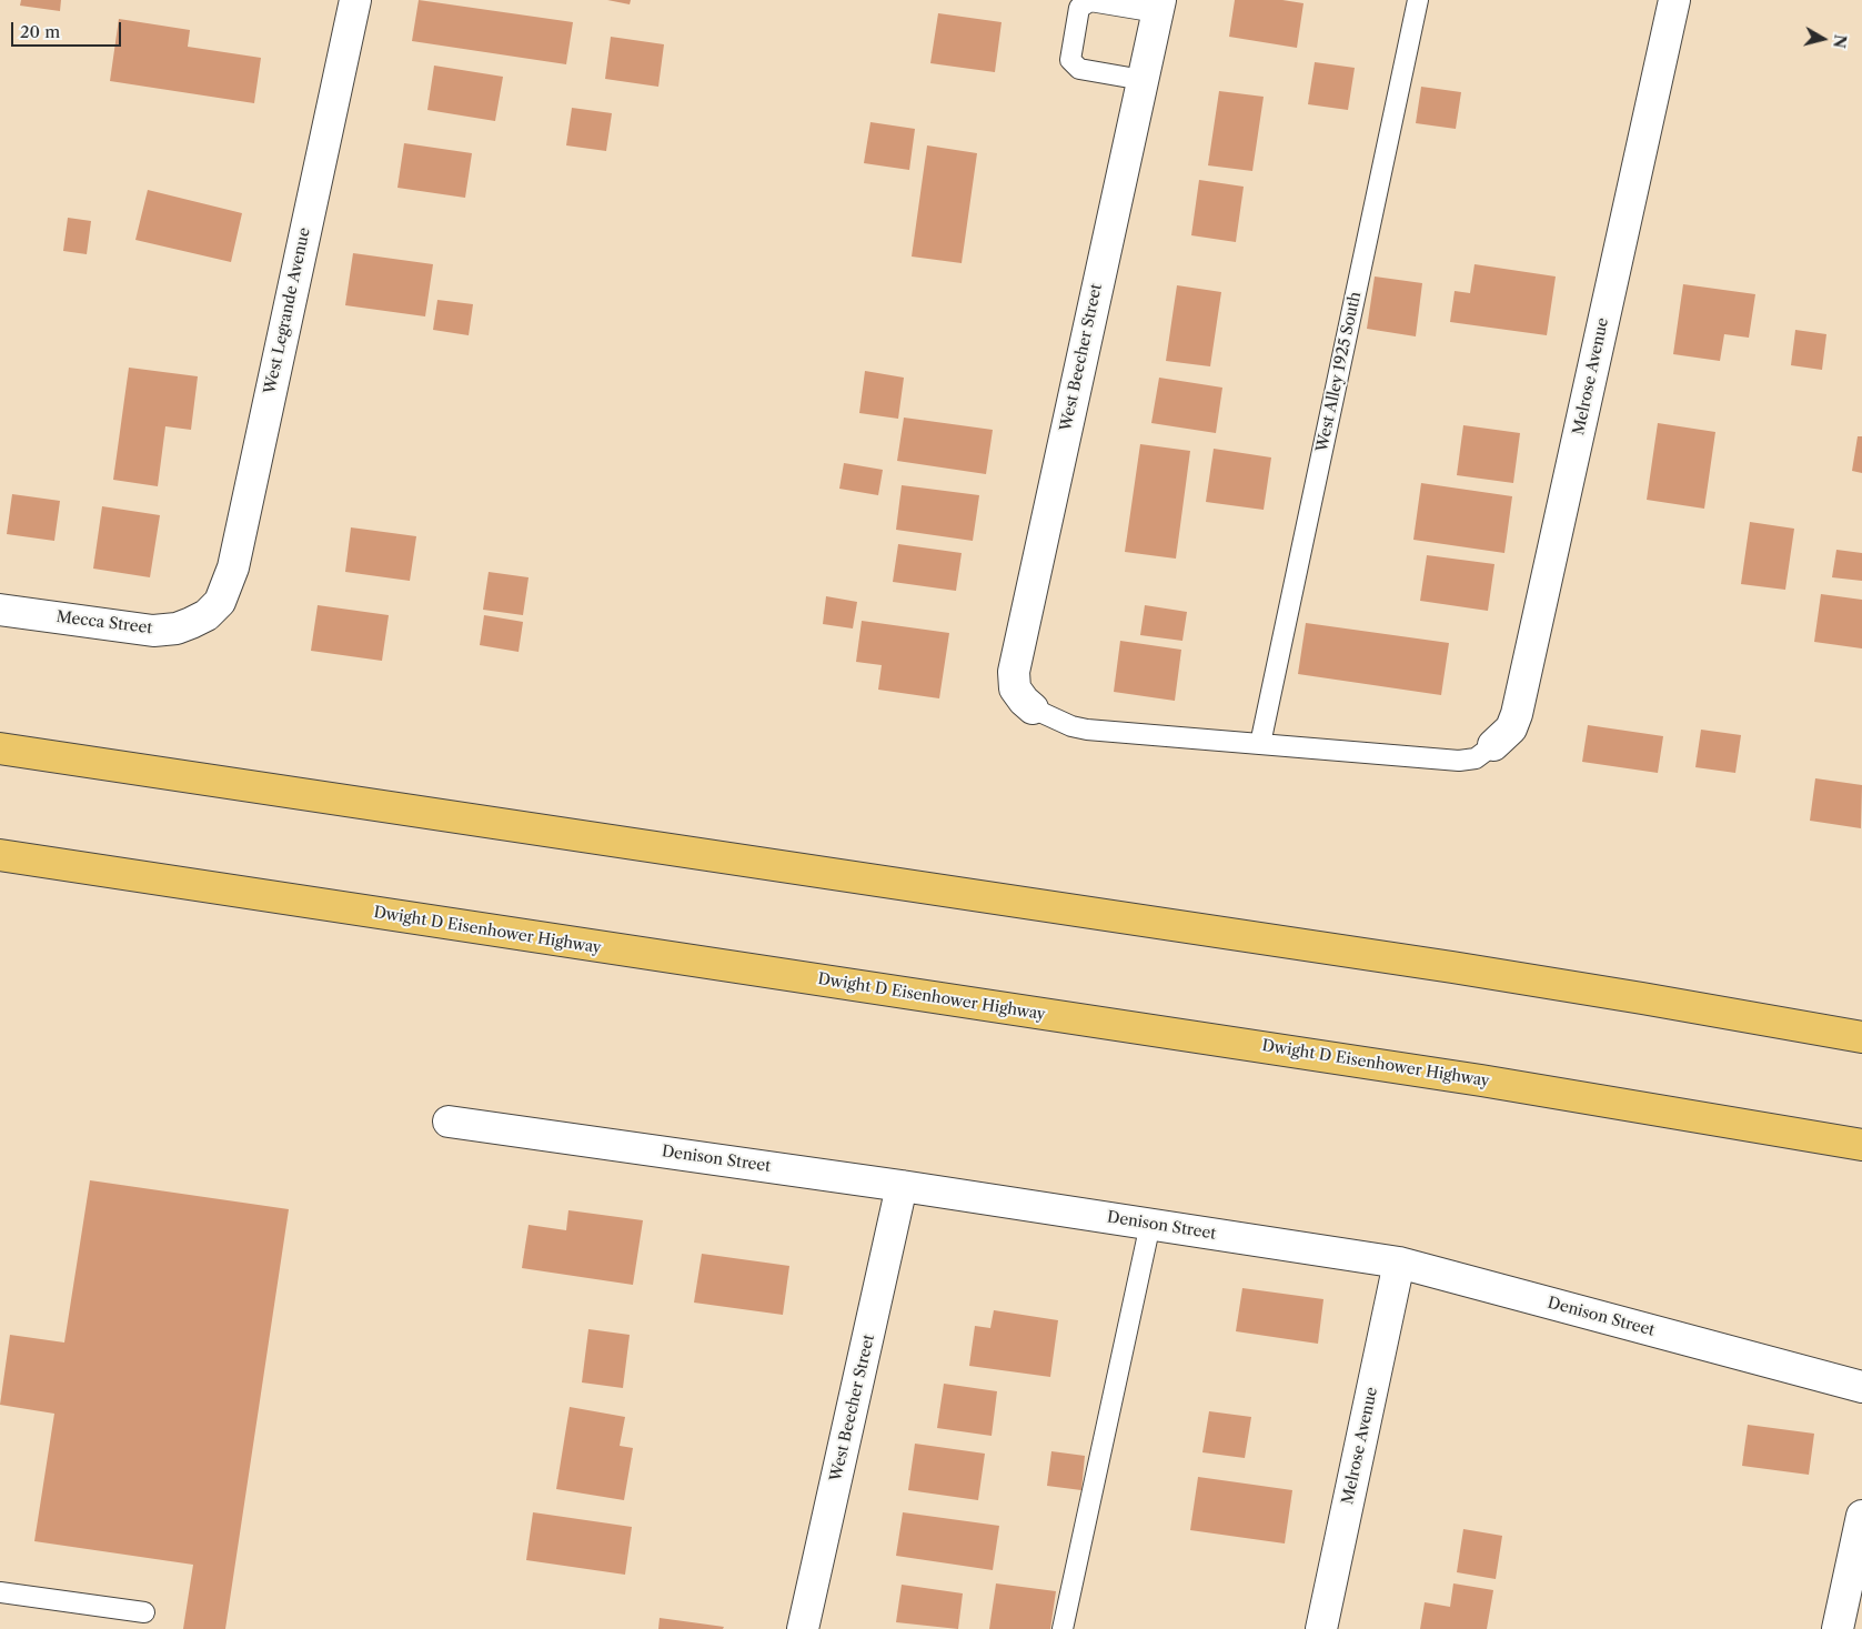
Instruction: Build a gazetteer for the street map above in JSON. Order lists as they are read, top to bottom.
{
  "streets": {
    "highway": ["Dwight D Eisenhower Highway"],
    "street": [
      "West Legrande Avenue",
      "West Beecher Street",
      "Melrose Avenue",
      "Mecca Street",
      "Denison Street"
    ],
    "lane": ["West Alley 1925 South"]
  },
  "crossings": [
    ["West Legrande Avenue", "Mecca Street"],
    ["West Beecher Street", "Denison Street"],
    ["Melrose Avenue", "Denison Street"]
  ],
  "scale_bar": "20 m",
  "north": "right"
}
